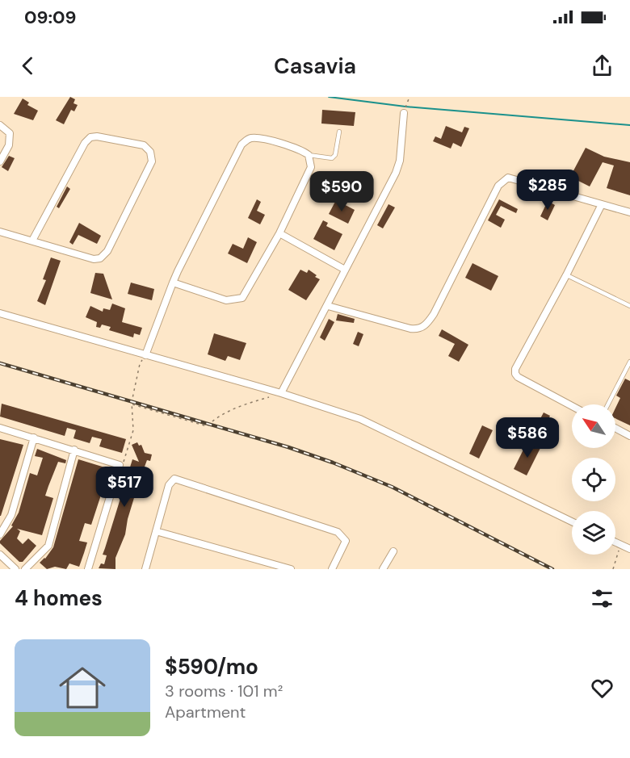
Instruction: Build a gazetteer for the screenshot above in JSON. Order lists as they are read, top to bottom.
{
  "north": "top left",
  "page": {
    "status": "09:09",
    "header": "Casavia",
    "price": [
      "$285",
      "$590",
      "$586",
      "$517"
    ],
    "heading": "4 homes",
    "list": [
      {
        "name": "$590/mo",
        "note": "3 rooms · 101 m² · Apartment"
      }
    ]
  }
}
